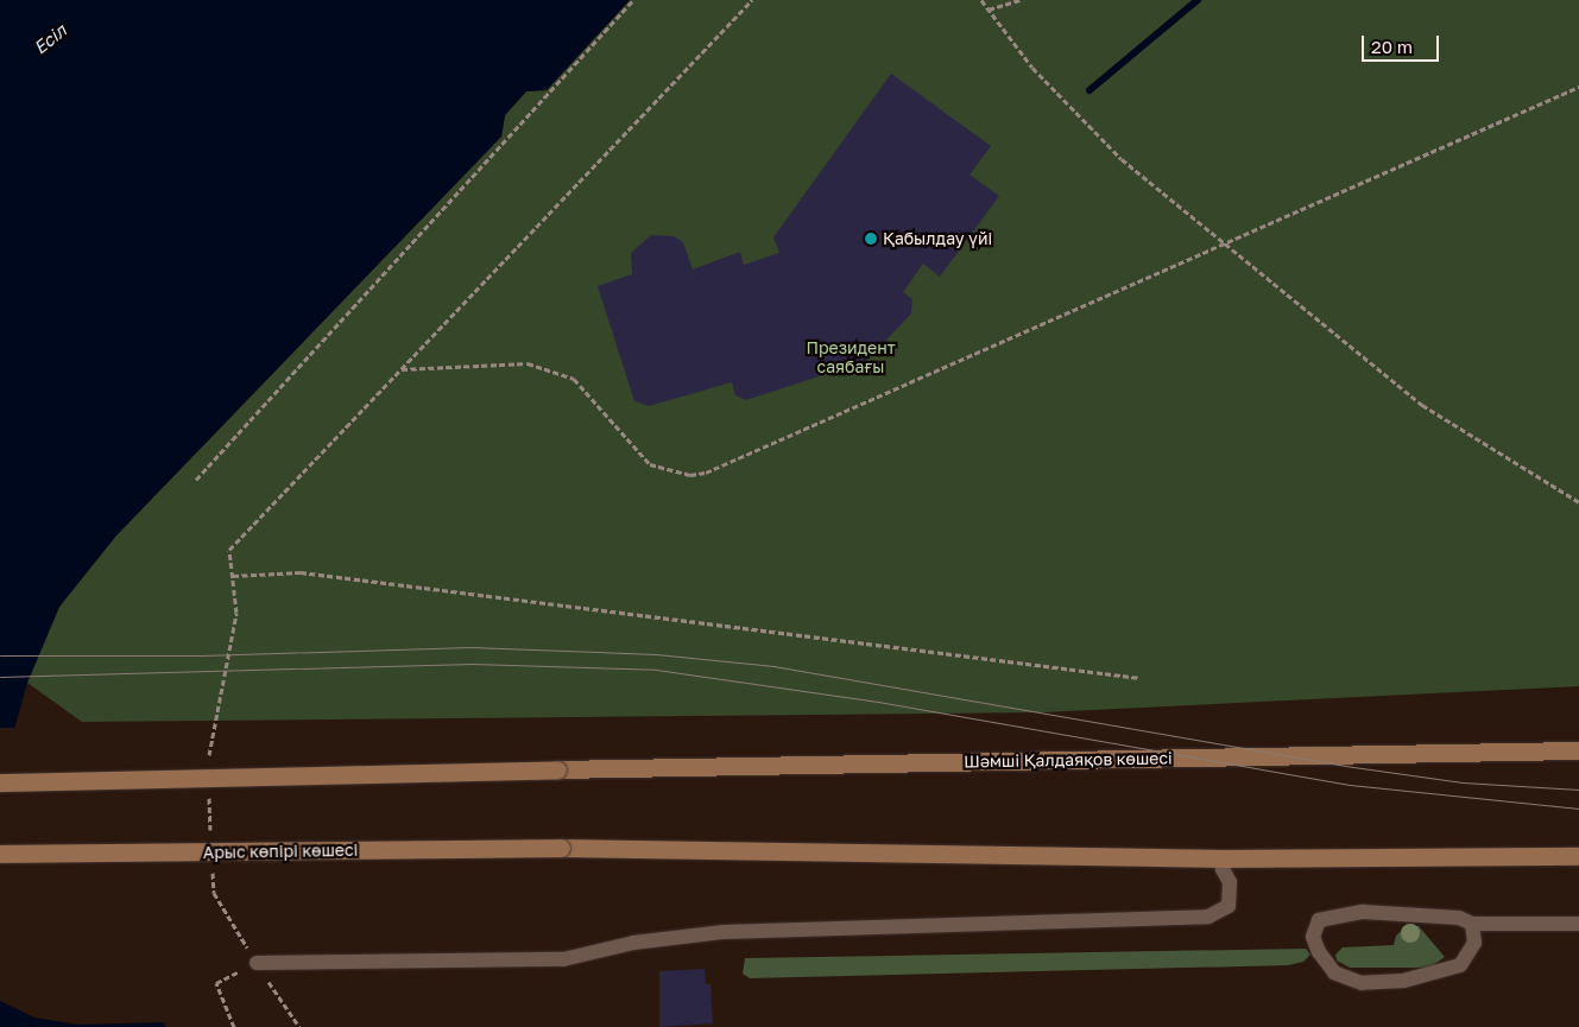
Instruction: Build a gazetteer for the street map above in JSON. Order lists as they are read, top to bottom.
{
  "streets": {
    "main road": ["Шәмші Қалдаяқов көшесі", "Арыс көпірі көшесі"]
  },
  "water": ["Есіл"],
  "parks": ["Президент саябағы"],
  "places": ["Қабылдау үйі"],
  "scale_bar": "20 m"
}
